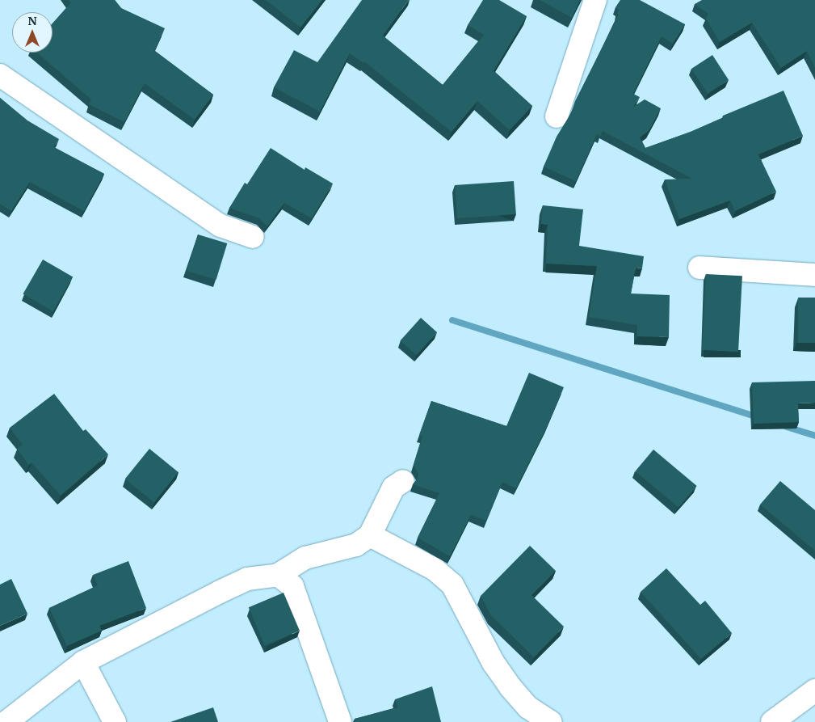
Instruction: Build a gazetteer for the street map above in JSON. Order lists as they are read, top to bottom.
{
  "north": "top"
}
